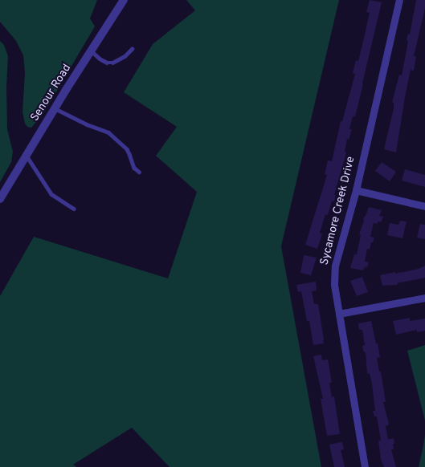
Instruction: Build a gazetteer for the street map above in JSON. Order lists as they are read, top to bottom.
{
  "streets": {
    "street": ["Senour Road", "Sycamore Creek Drive"]
  }
}
